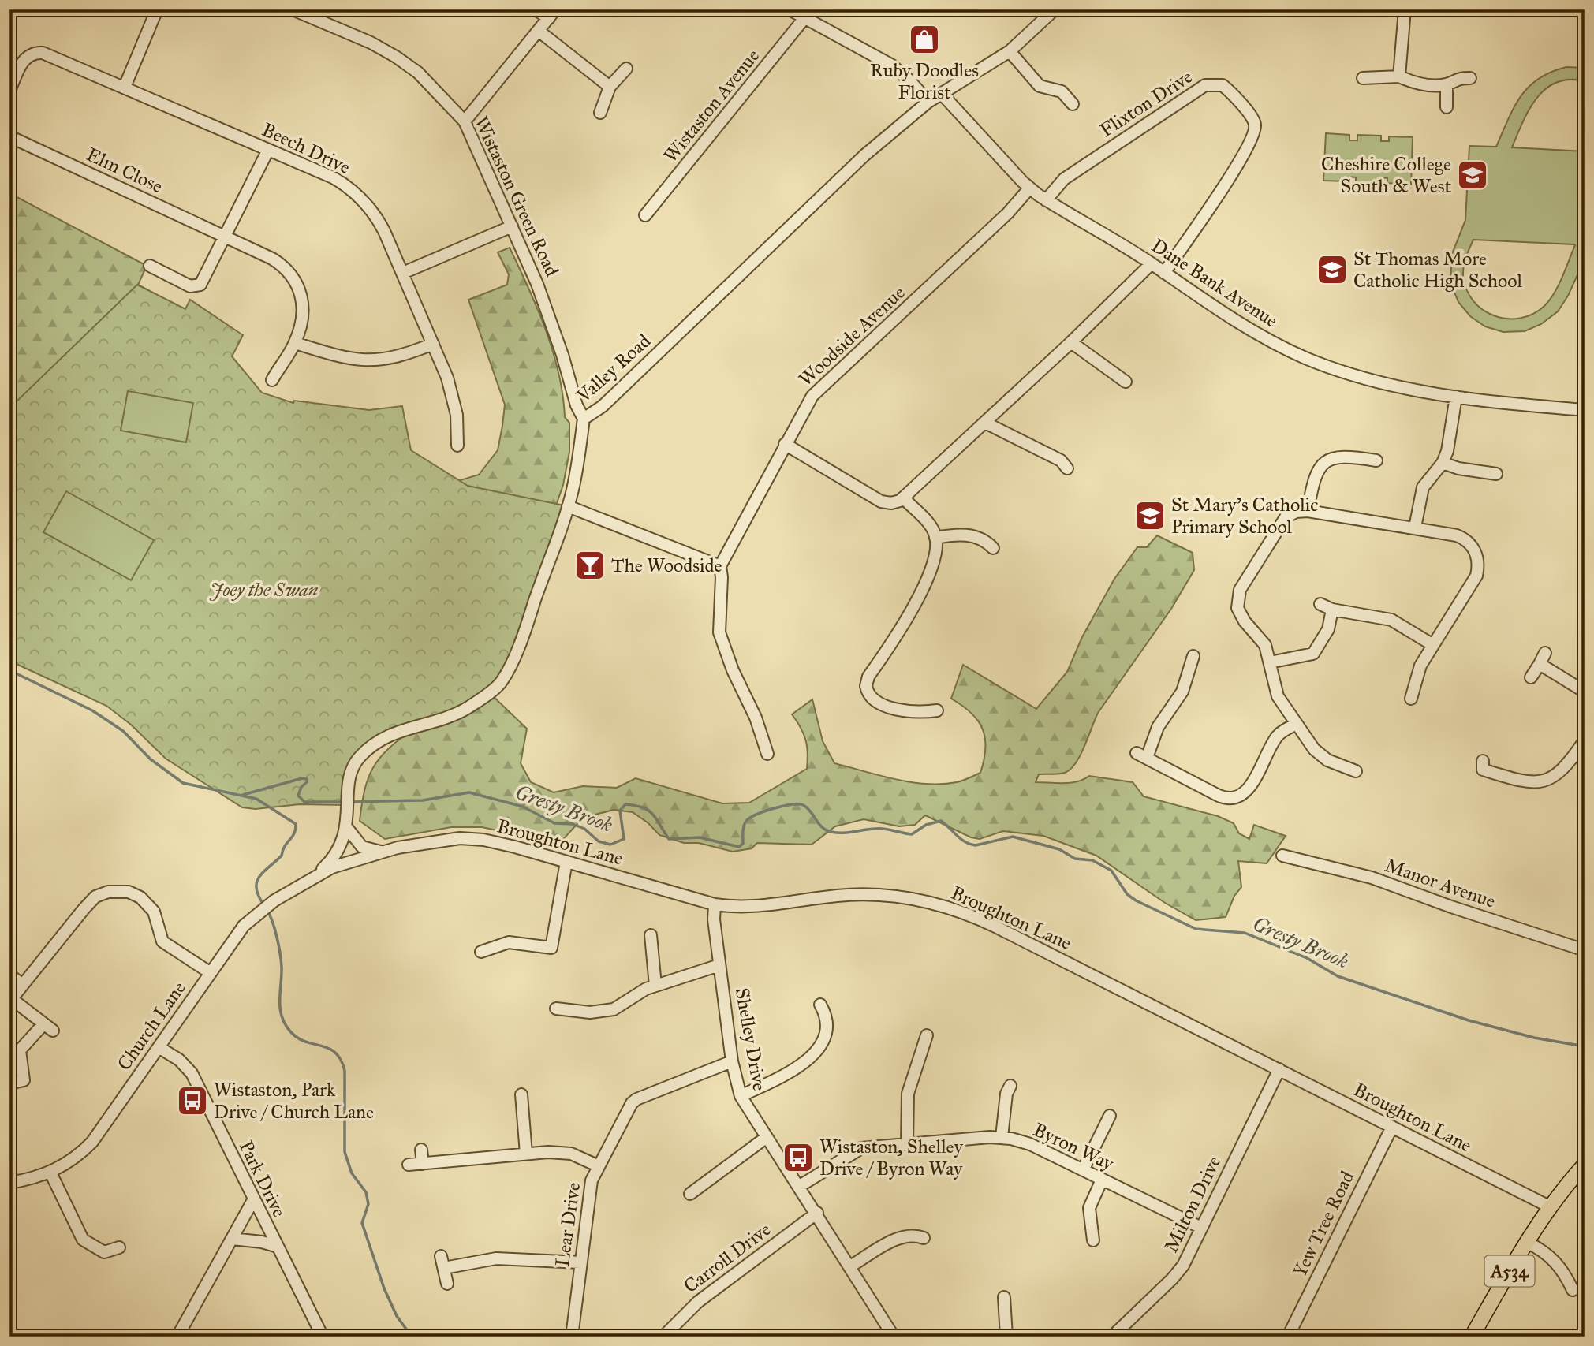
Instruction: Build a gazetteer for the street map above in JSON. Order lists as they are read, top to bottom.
{
  "streets": {
    "main road": ["A534"],
    "street": [
      "Flixton Drive",
      "Wistaston Avenue",
      "Beech Drive",
      "Elm Close",
      "Wistaston Green Road",
      "Dane Bank Avenue",
      "Woodside Avenue",
      "Valley Road",
      "Broughton Lane",
      "Manor Avenue",
      "Church Lane",
      "Shelley Drive",
      "Byron Way",
      "Park Drive",
      "Milton Drive",
      "Yew Tree Road",
      "Lear Drive",
      "Carroll Drive"
    ]
  },
  "crossings": [
    ["Flixton Drive", "Dane Bank Avenue"],
    ["Wistaston Green Road", "Valley Road"],
    ["Dane Bank Avenue", "Woodside Avenue"],
    ["Dane Bank Avenue", "Valley Road"],
    ["Valley Road", "Broughton Lane"],
    ["Valley Road", "Church Lane"],
    ["Broughton Lane", "Church Lane"],
    ["Broughton Lane", "Shelley Drive"],
    ["Broughton Lane", "Milton Drive"],
    ["Broughton Lane", "Yew Tree Road"],
    ["Broughton Lane", "A534"],
    ["Church Lane", "Park Drive"],
    ["Shelley Drive", "Byron Way"],
    ["Shelley Drive", "Lear Drive"],
    ["Shelley Drive", "Carroll Drive"],
    ["Byron Way", "Milton Drive"]
  ],
  "water": ["Gresty Brook"],
  "parks": ["Joey the Swan"],
  "places": {
    "shop": ["Ruby Doodles Florist"],
    "school or university": ["Cheshire College South & West", "St Thomas More Catholic High School", "St Mary's Catholic Primary School"],
    "bar": ["The Woodside"],
    "bus stop": ["Wistaston, Park Drive / Church Lane", "Wistaston, Shelley Drive / Byron Way"]
  }
}
